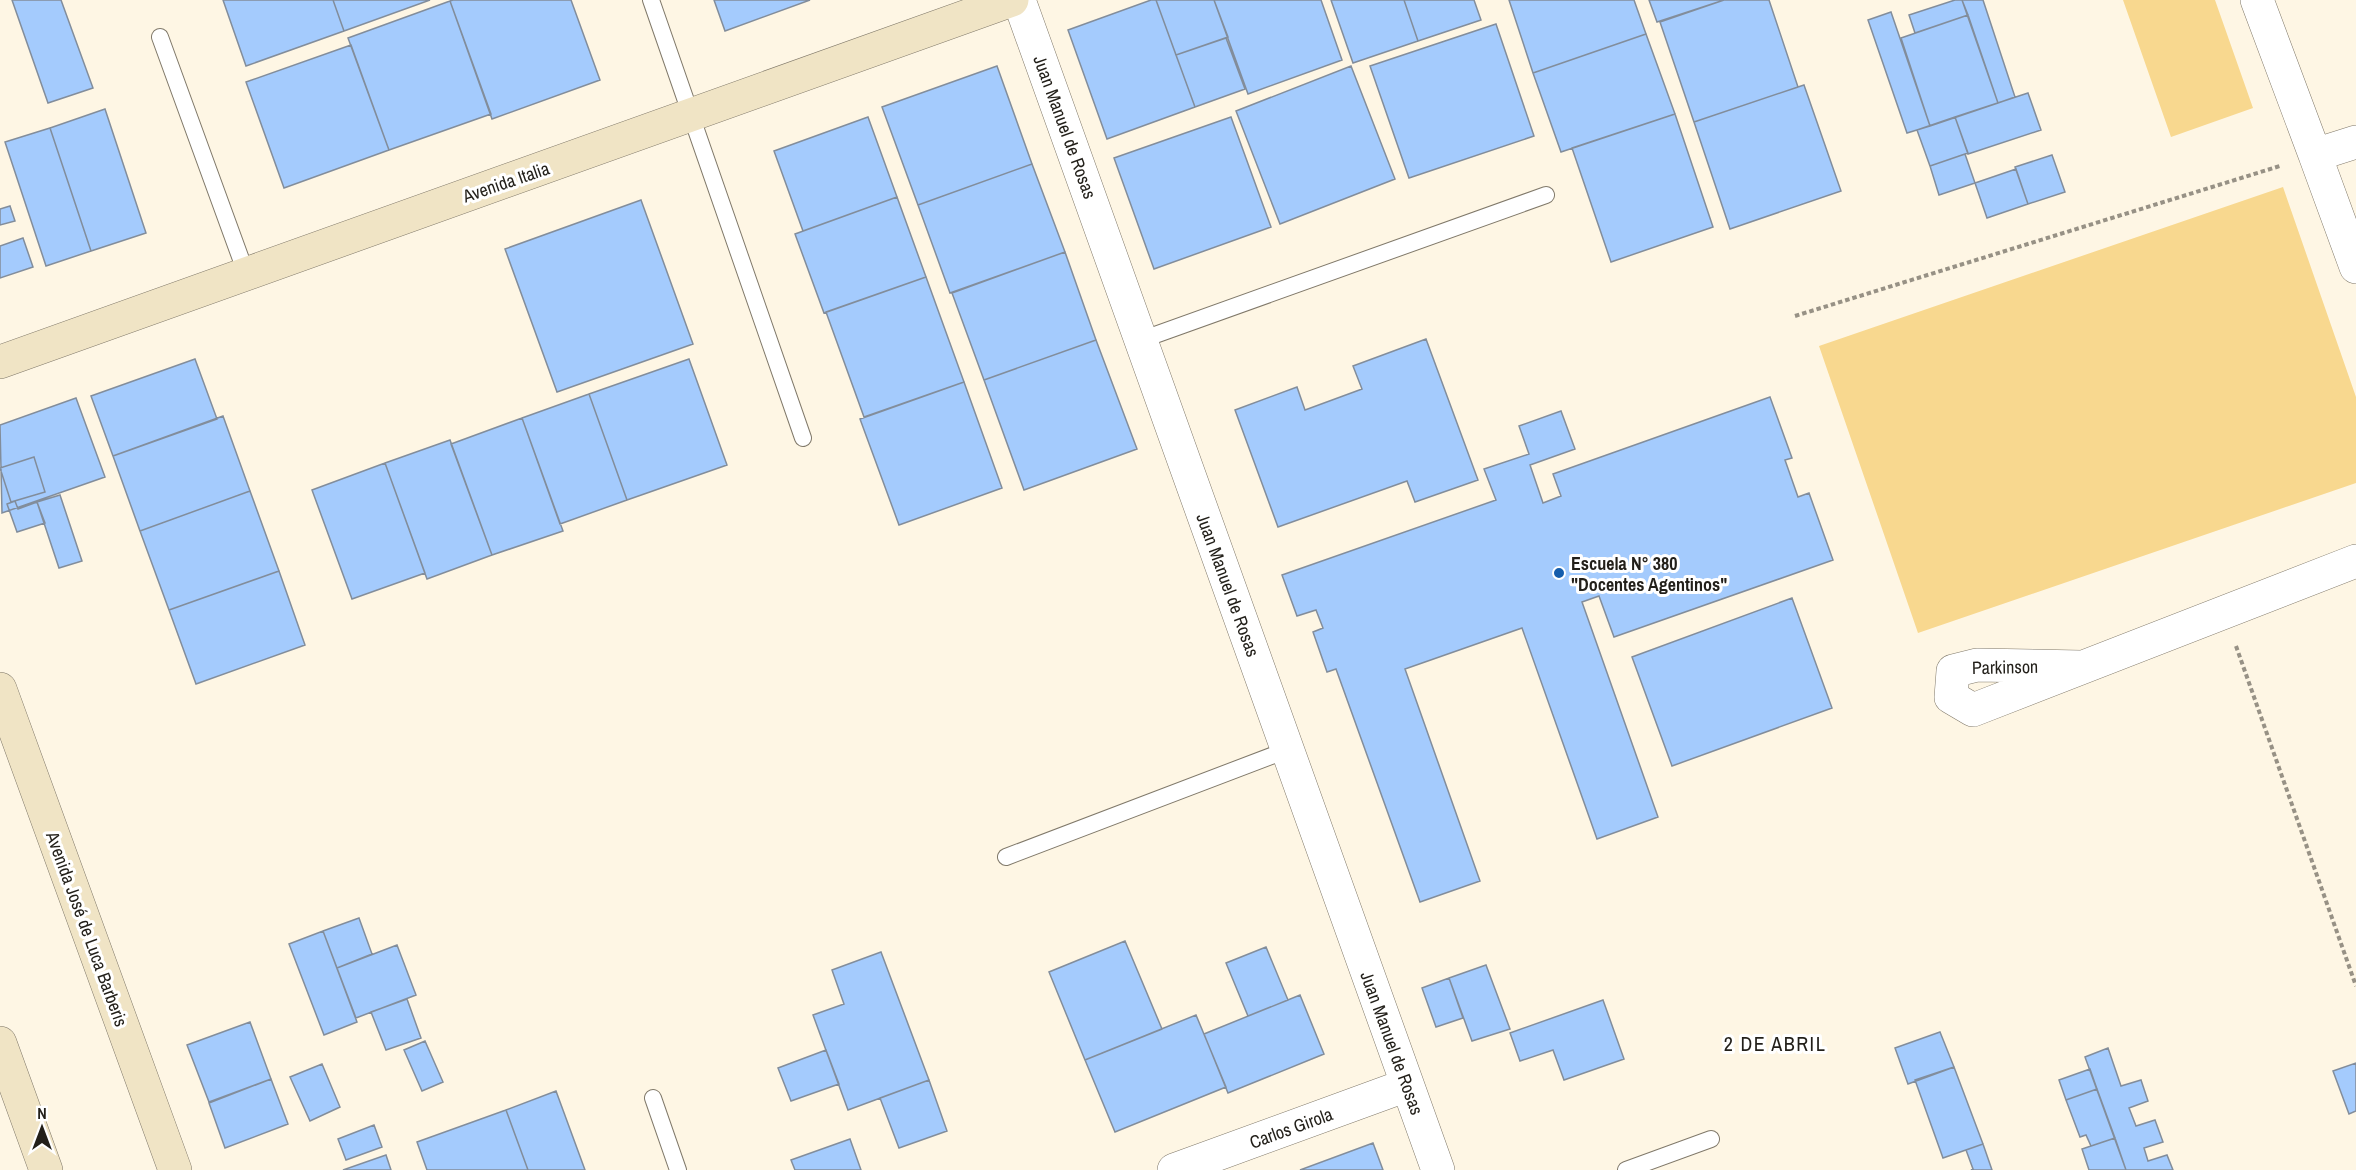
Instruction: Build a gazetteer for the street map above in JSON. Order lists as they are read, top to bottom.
{
  "streets": {
    "main road": ["Avenida Italia", "Avenida José de Luca Barberis"],
    "street": ["Juan Manuel de Rosas", "Carlos Girola"]
  },
  "crossings": [
    ["Juan Manuel de Rosas", "Carlos Girola"]
  ],
  "districts": ["2 DE ABRIL"],
  "places": ["Escuela N° 380 \"Docentes Agentinos\""],
  "north": "top"
}
